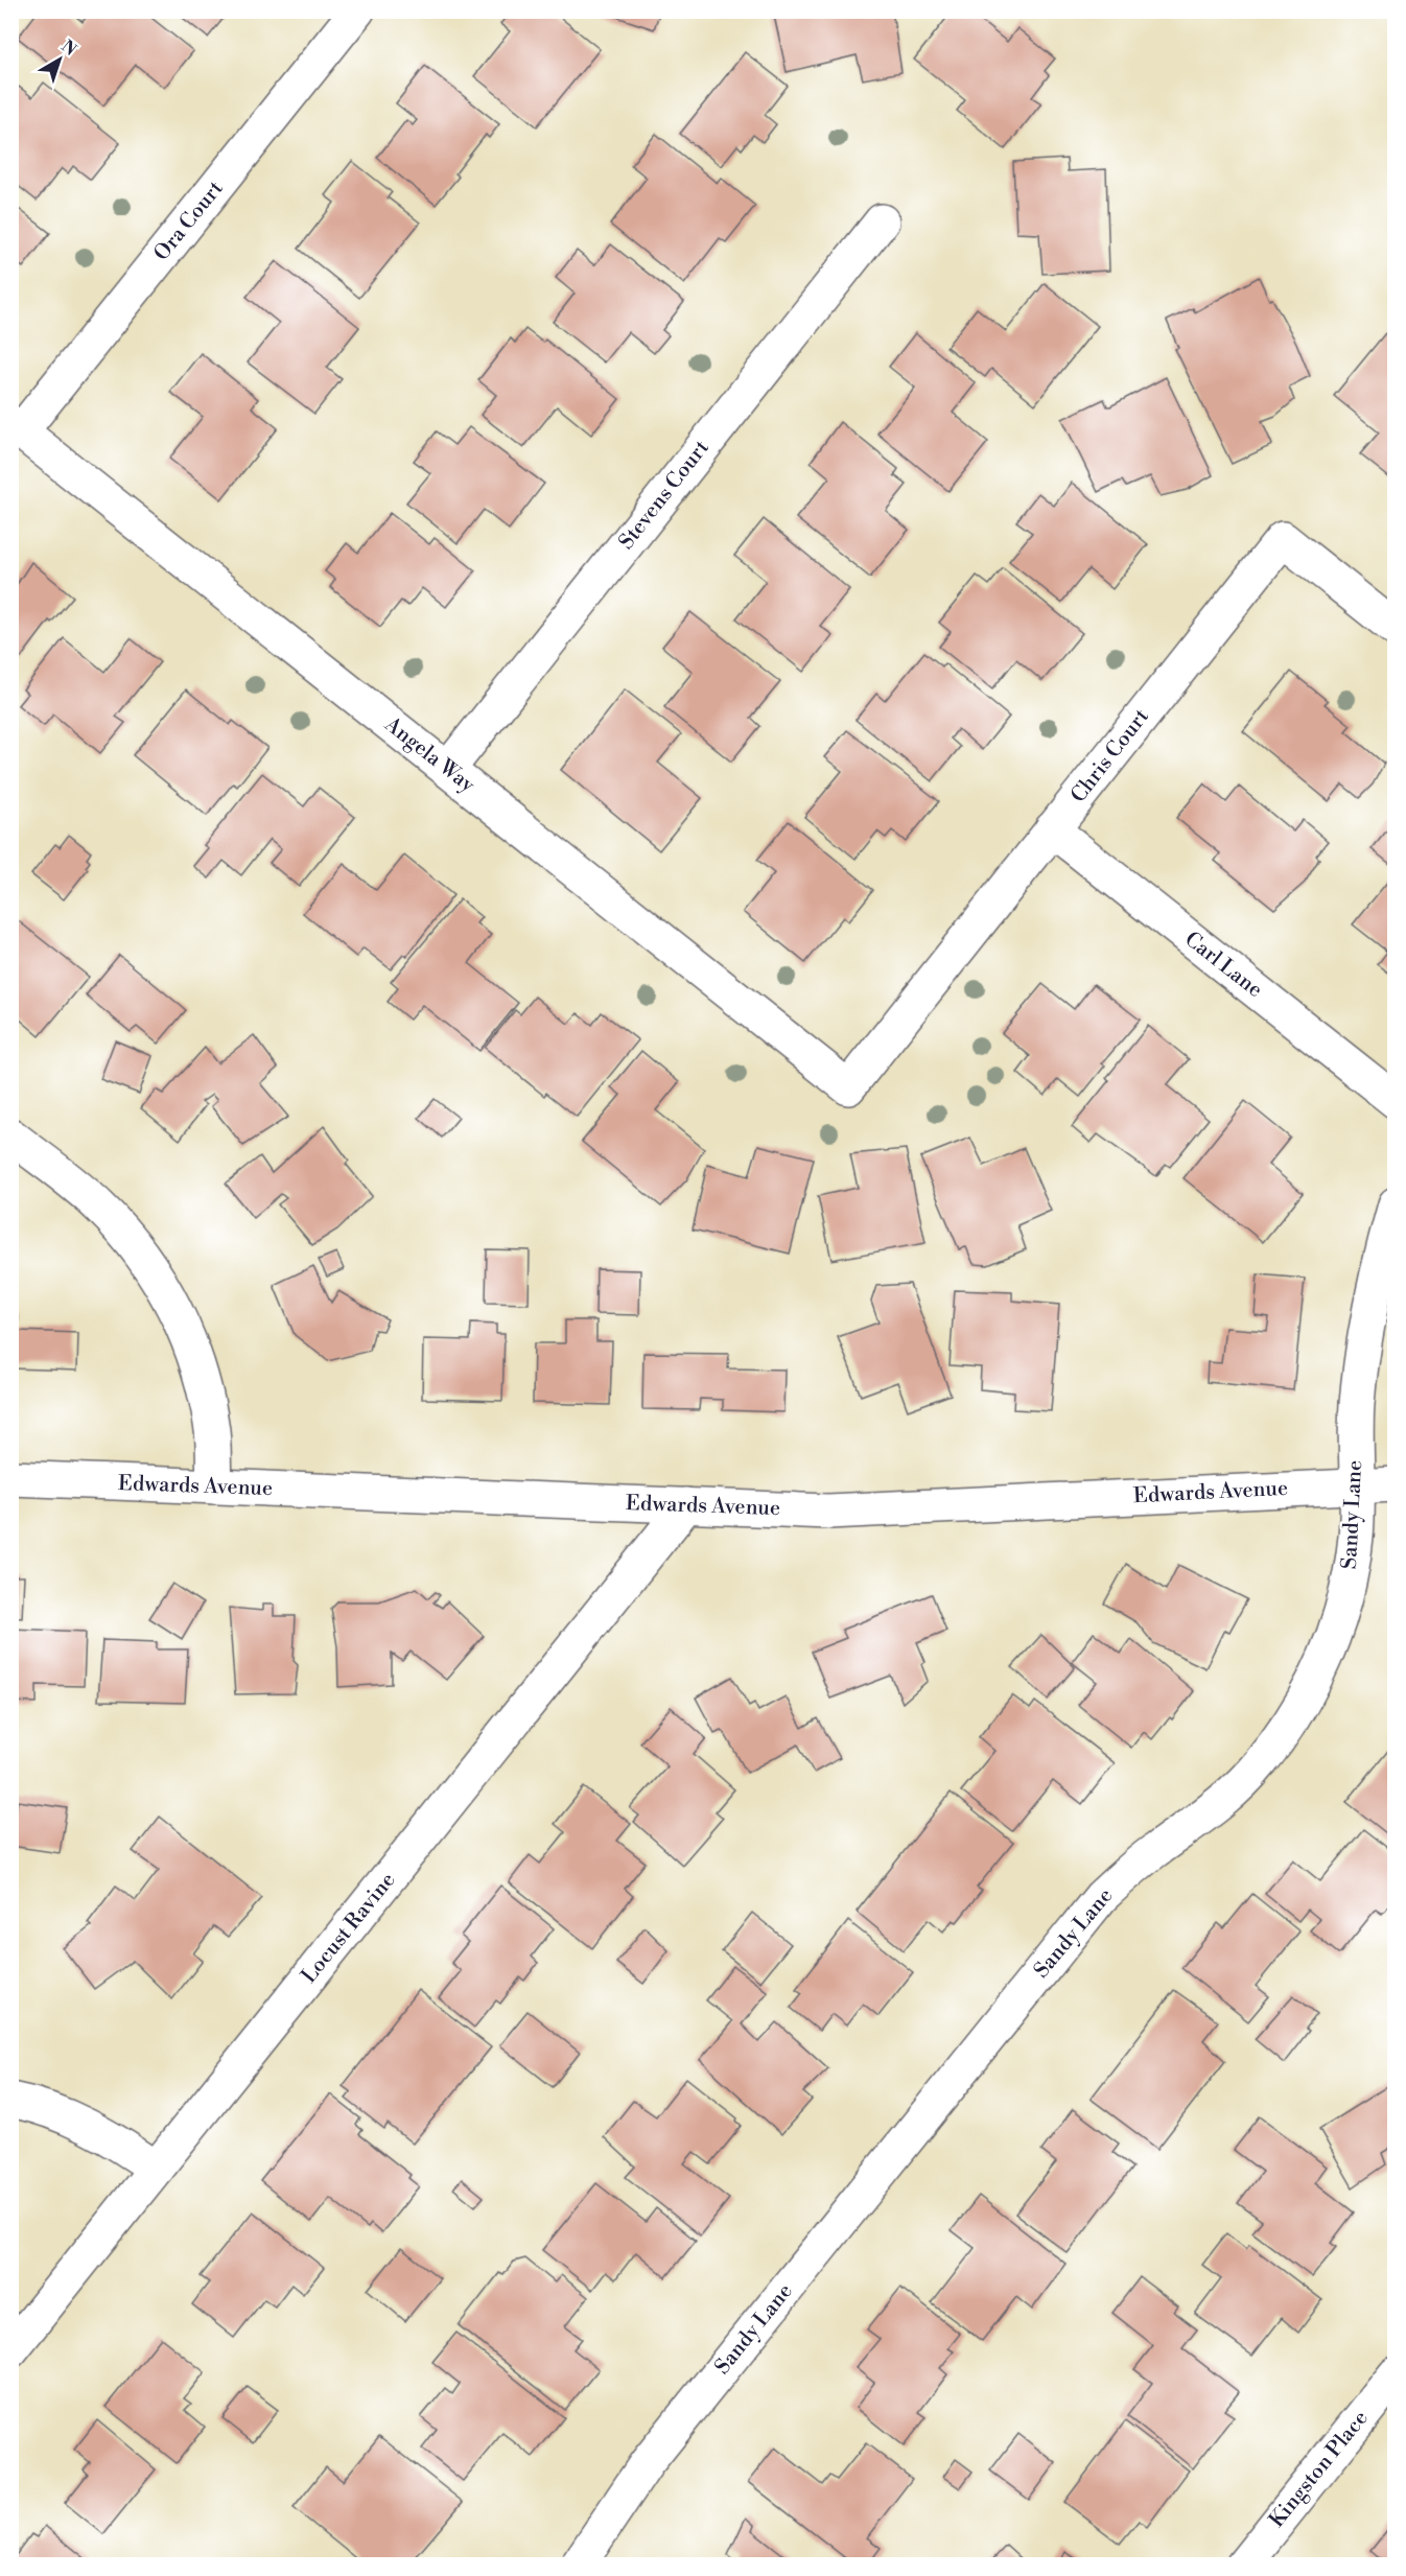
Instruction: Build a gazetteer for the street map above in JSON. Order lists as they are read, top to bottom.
{
  "streets": {
    "street": [
      "Ora Court",
      "Stevens Court",
      "Angela Way",
      "Chris Court",
      "Carl Lane",
      "Edwards Avenue",
      "Sandy Lane",
      "Locust Ravine",
      "Kingston Place"
    ]
  },
  "crossings": [
    ["Ora Court", "Angela Way"],
    ["Stevens Court", "Angela Way"],
    ["Angela Way", "Chris Court"],
    ["Chris Court", "Carl Lane"],
    ["Edwards Avenue", "Sandy Lane"],
    ["Edwards Avenue", "Locust Ravine"]
  ],
  "north": "top right"
}
